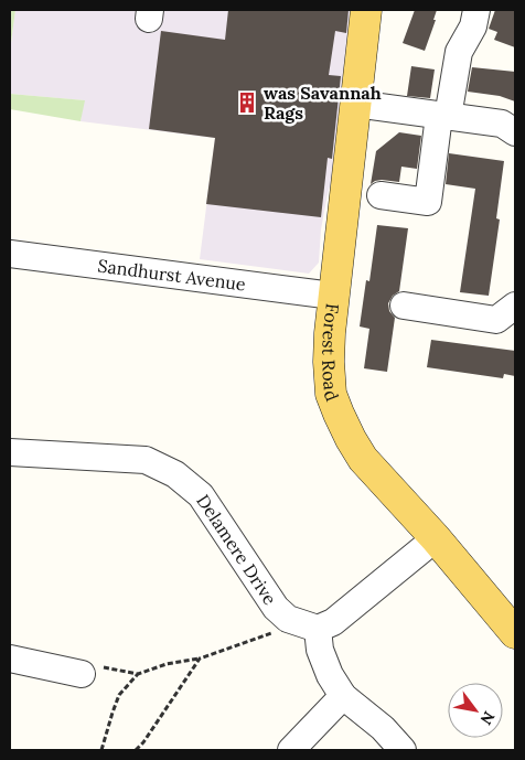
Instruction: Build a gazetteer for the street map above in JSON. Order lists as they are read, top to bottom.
{
  "streets": {
    "main road": ["Forest Road"],
    "street": ["Sandhurst Avenue", "Delamere Drive"]
  },
  "crossings": [
    ["Sandhurst Avenue", "Forest Road"]
  ],
  "places": {
    "building": ["was Savannah Rags"]
  },
  "north": "bottom right"
}
